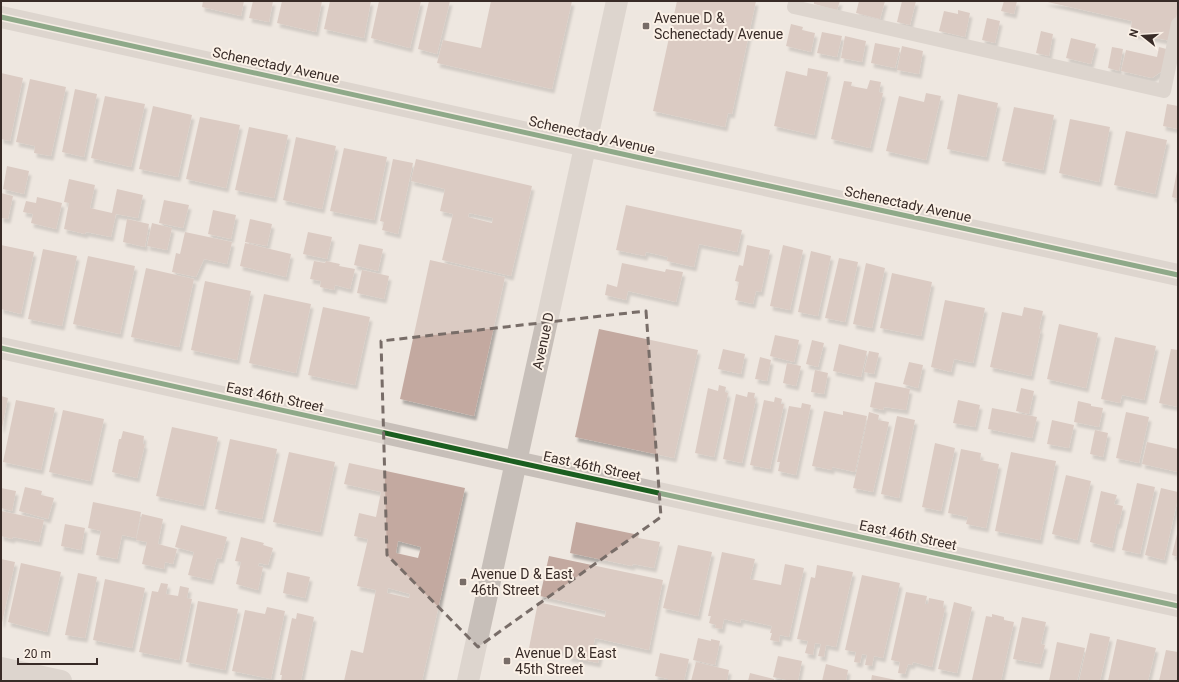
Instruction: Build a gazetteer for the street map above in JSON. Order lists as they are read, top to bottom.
{
  "streets": {
    "street": ["Schenectady Avenue", "Avenue D", "East 46th Street"]
  },
  "crossings": [
    ["Schenectady Avenue", "Avenue D"],
    ["Avenue D", "East 46th Street"]
  ],
  "places": {
    "transit": ["Avenue D & Schenectady Avenue", "Avenue D & East 46th Street", "Avenue D & East 45th Street"]
  },
  "scale_bar": "20 m",
  "north": "left"
}
